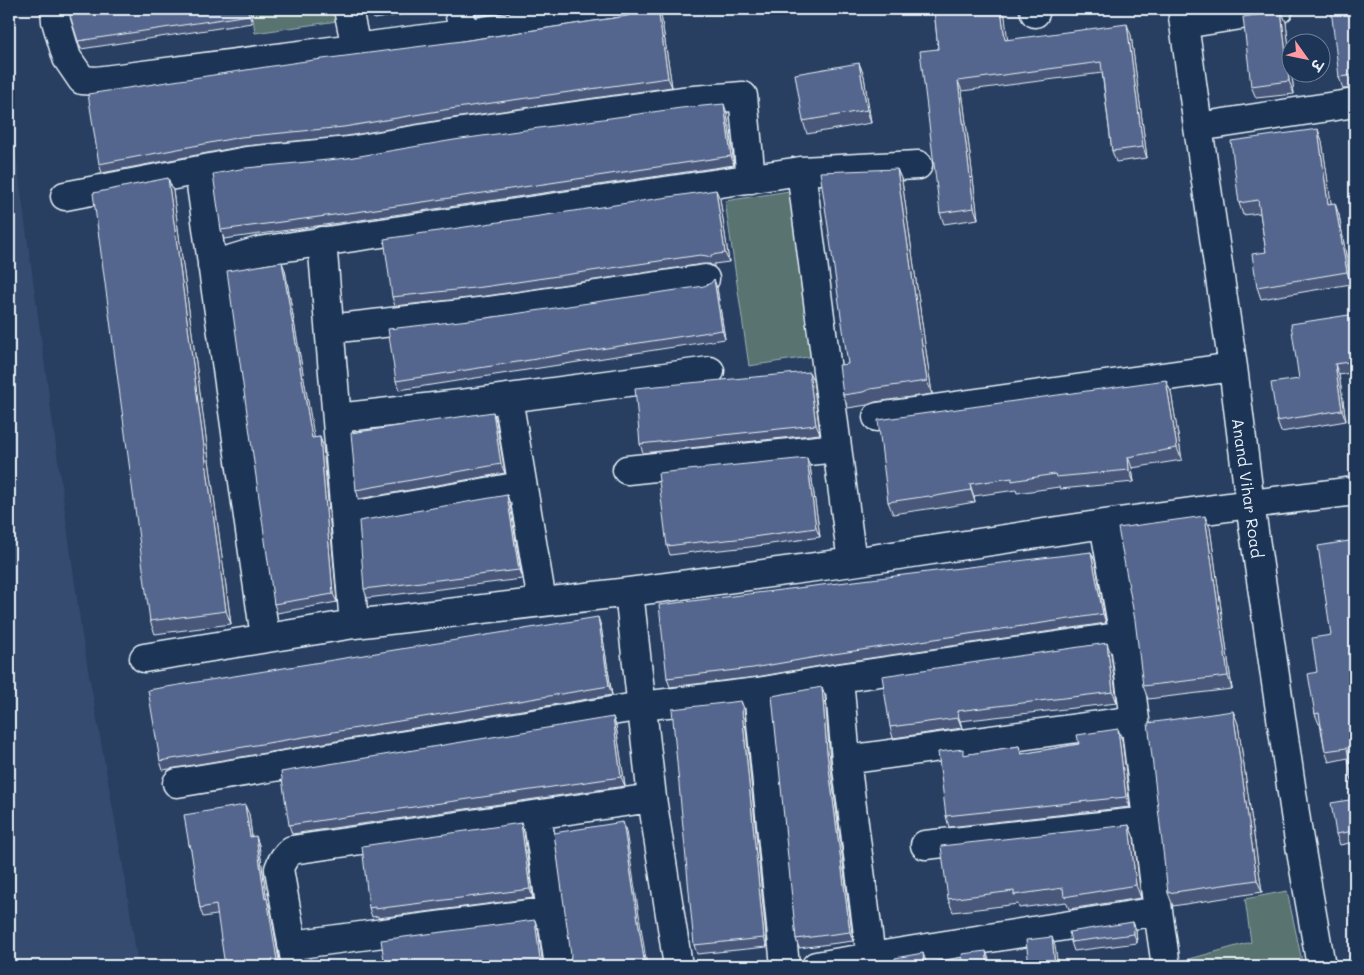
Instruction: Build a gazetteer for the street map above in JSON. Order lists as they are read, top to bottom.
{
  "streets": {
    "street": ["Anand Vihar Road"]
  },
  "north": "bottom right"
}
